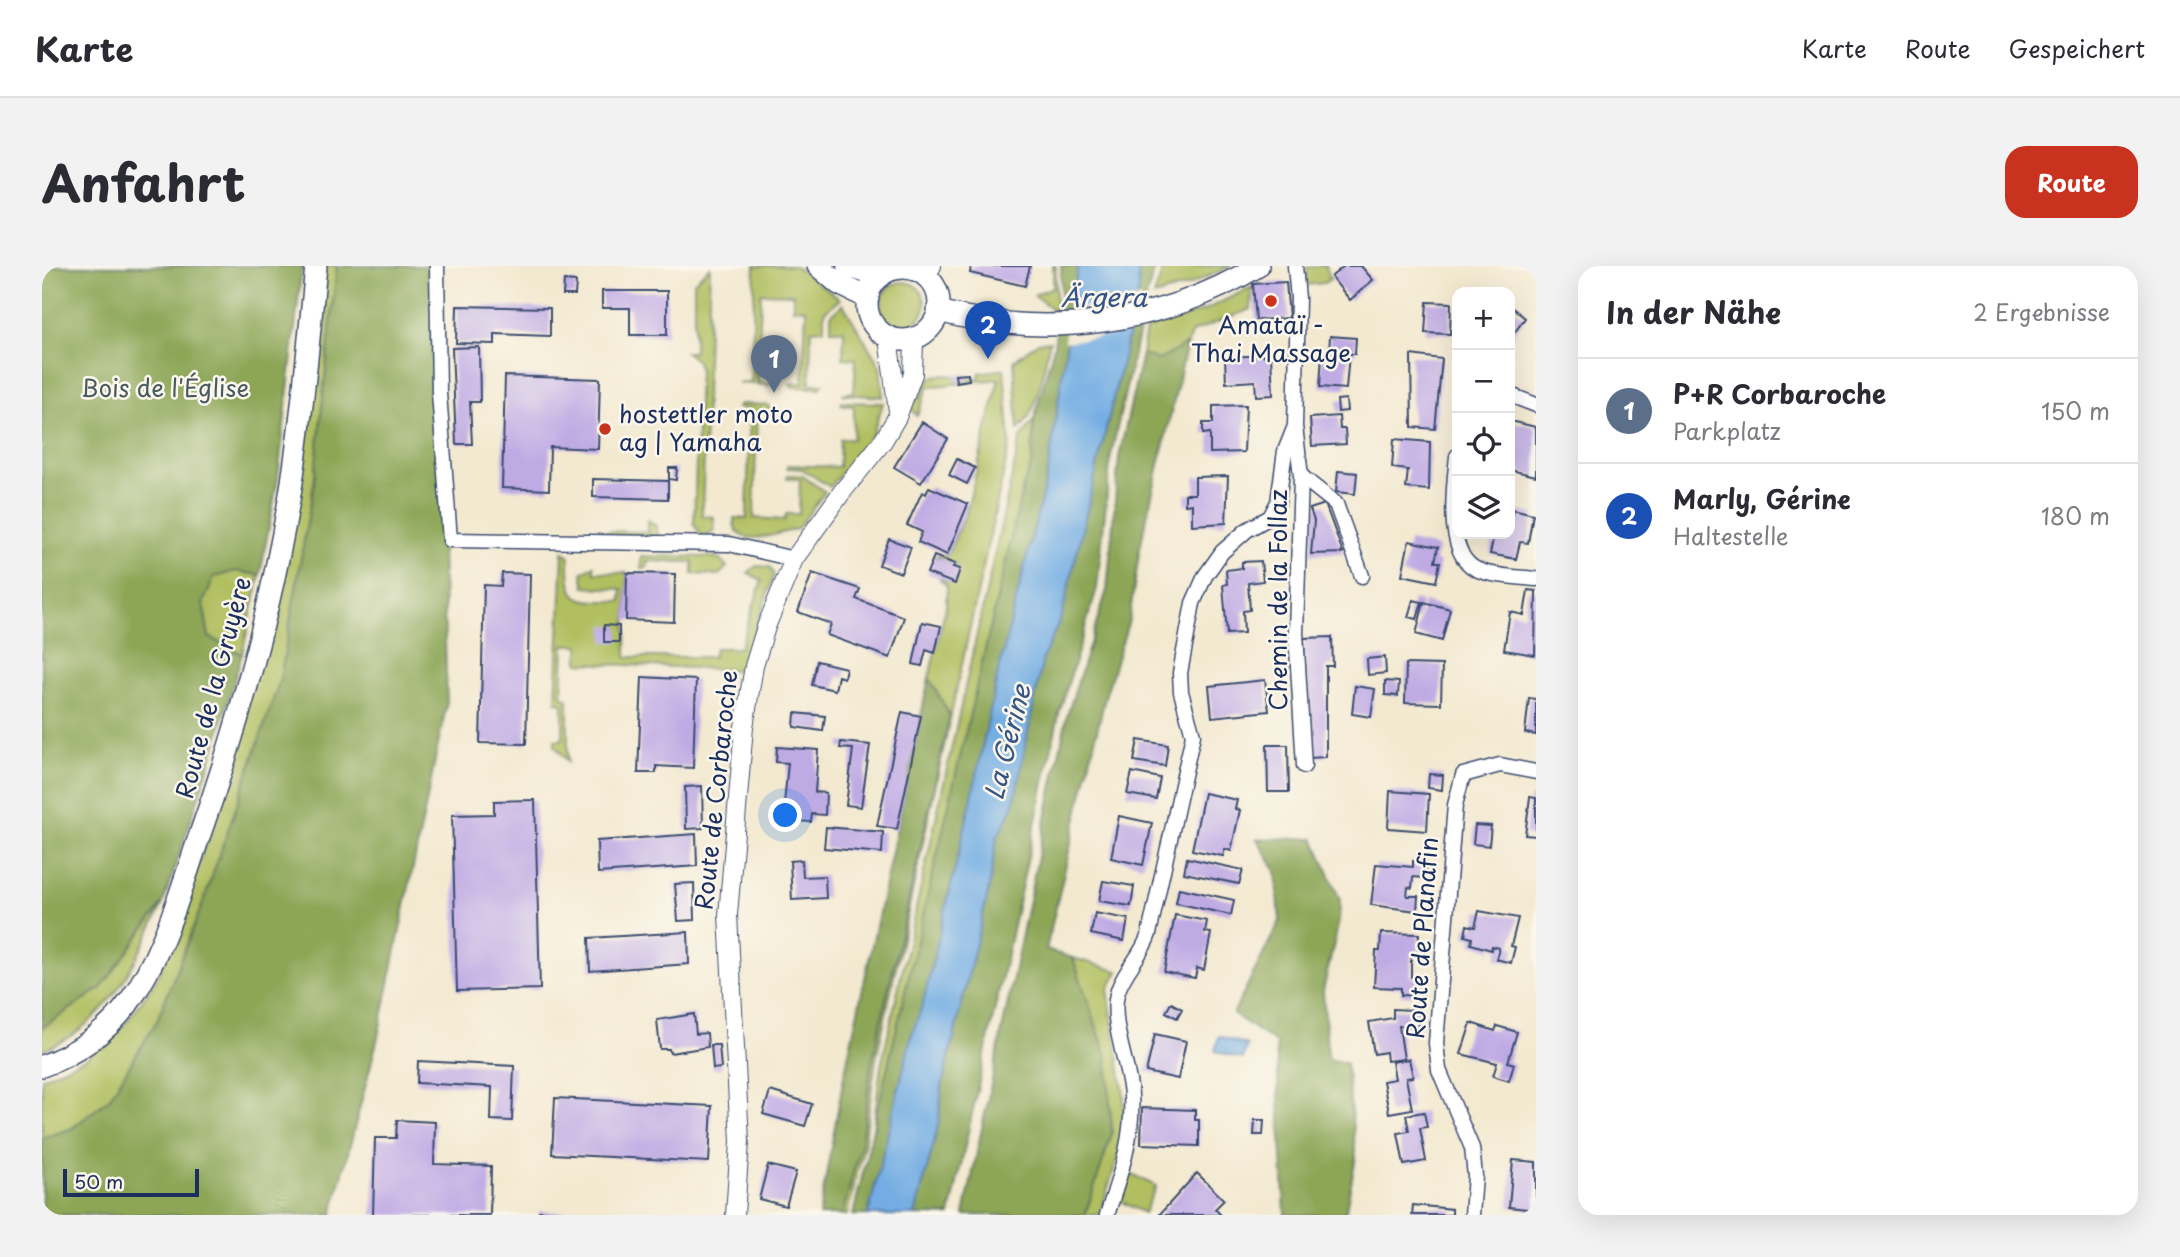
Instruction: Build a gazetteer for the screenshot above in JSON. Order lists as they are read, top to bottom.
{
  "streets": {
    "main road": ["Route de la Gruyère"],
    "street": ["Chemin de la Follaz", "Route de Corbaroche", "Route de Planafin"]
  },
  "water": ["Ärgera", "La Gérine"],
  "parks": ["Bois de l'Église"],
  "places": ["Amataï - Thai Massage", "hostettler moto ag | Yamaha"],
  "scale_bar": "50 m",
  "page": {
    "header": "Karte",
    "nav": ["Karte", "Route", "Gespeichert"],
    "title": "Anfahrt",
    "buttons": "Route",
    "heading": ["In der Nähe", "2 Ergebnisse"],
    "map_buttons": ["+", "−"],
    "pins": ["2", "1"],
    "list": [
      {
        "mark": "1",
        "name": "P+R Corbaroche",
        "note": "Parkplatz",
        "value": "150 m"
      },
      {
        "mark": "2",
        "name": "Marly, Gérine",
        "note": "Haltestelle",
        "value": "180 m"
      }
    ],
    "scale": "50 m"
  }
}
